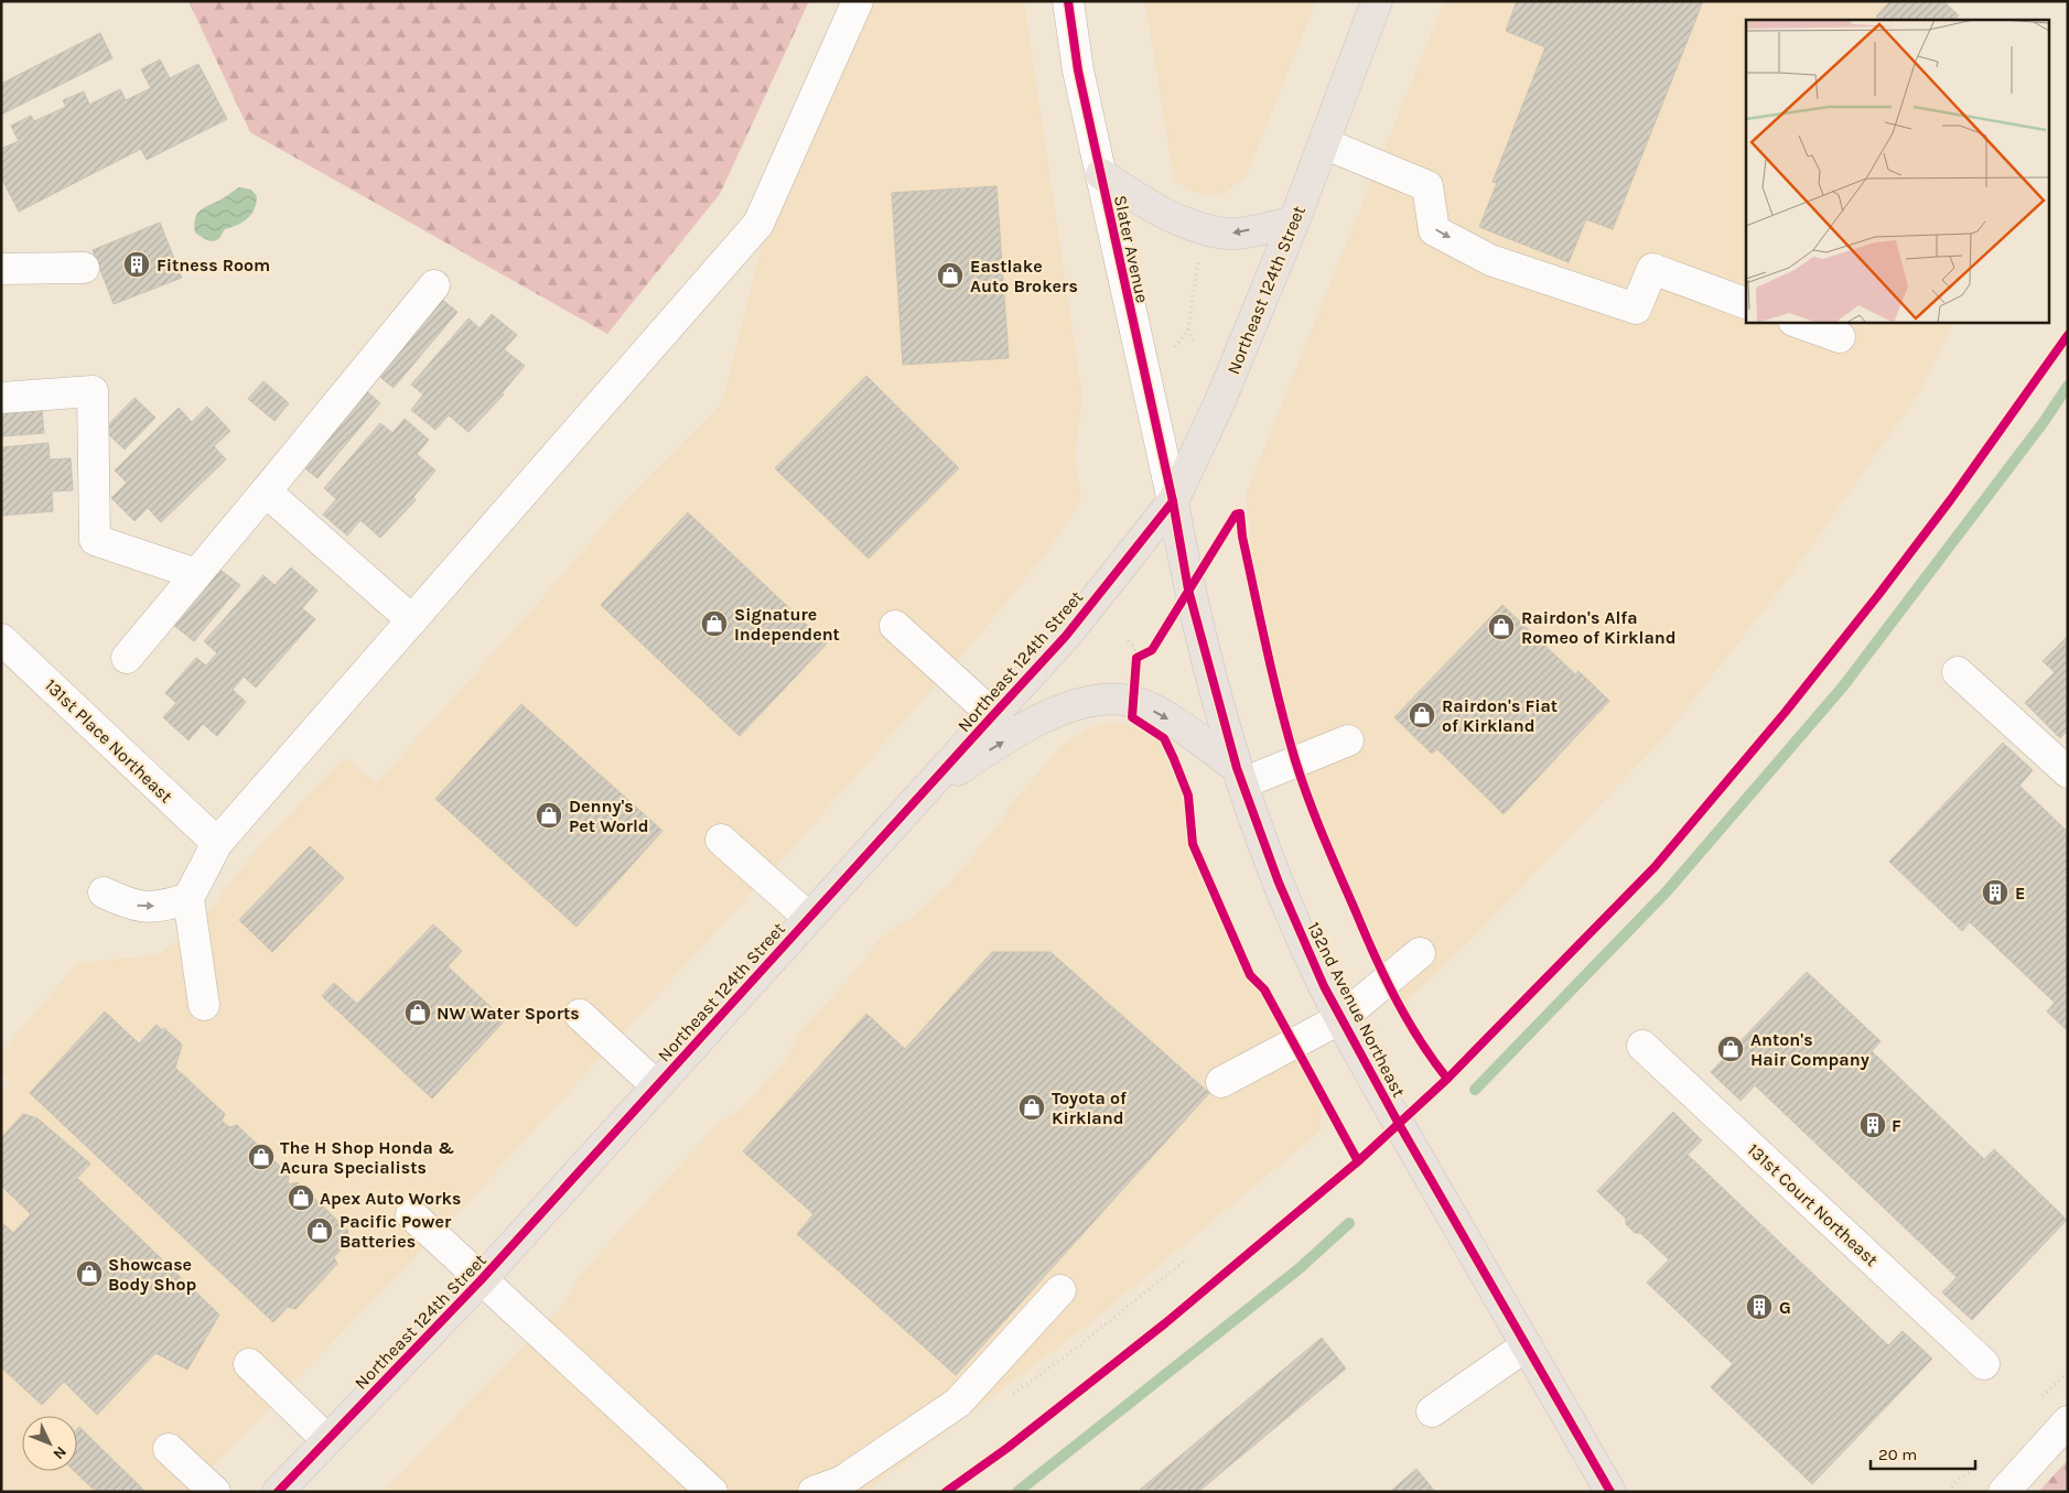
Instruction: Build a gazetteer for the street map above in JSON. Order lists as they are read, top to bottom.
{
  "streets": {
    "main road": ["Northeast 124th Street", "132nd Avenue Northeast"],
    "street": ["Slater Avenue", "131st Place Northeast", "131st Court Northeast"]
  },
  "crossings": [
    ["Slater Avenue", "Northeast 124th Street"],
    ["Slater Avenue", "132nd Avenue Northeast"],
    ["Northeast 124th Street", "132nd Avenue Northeast"]
  ],
  "places": {
    "building": [
      "Fitness Room",
      "E",
      "F",
      "G"
    ],
    "shop": [
      "Eastlake Auto Brokers",
      "Signature Independent",
      "Rairdon's Alfa Romeo of Kirkland",
      "Rairdon's Fiat of Kirkland",
      "Denny's Pet World",
      "NW Water Sports",
      "Anton's Hair Company",
      "Toyota of Kirkland",
      "The H Shop Honda & Acura Specialists",
      "Apex Auto Works",
      "Pacific Power Batteries",
      "Showcase Body Shop"
    ]
  },
  "scale_bar": "20 m",
  "north": "bottom right"
}
